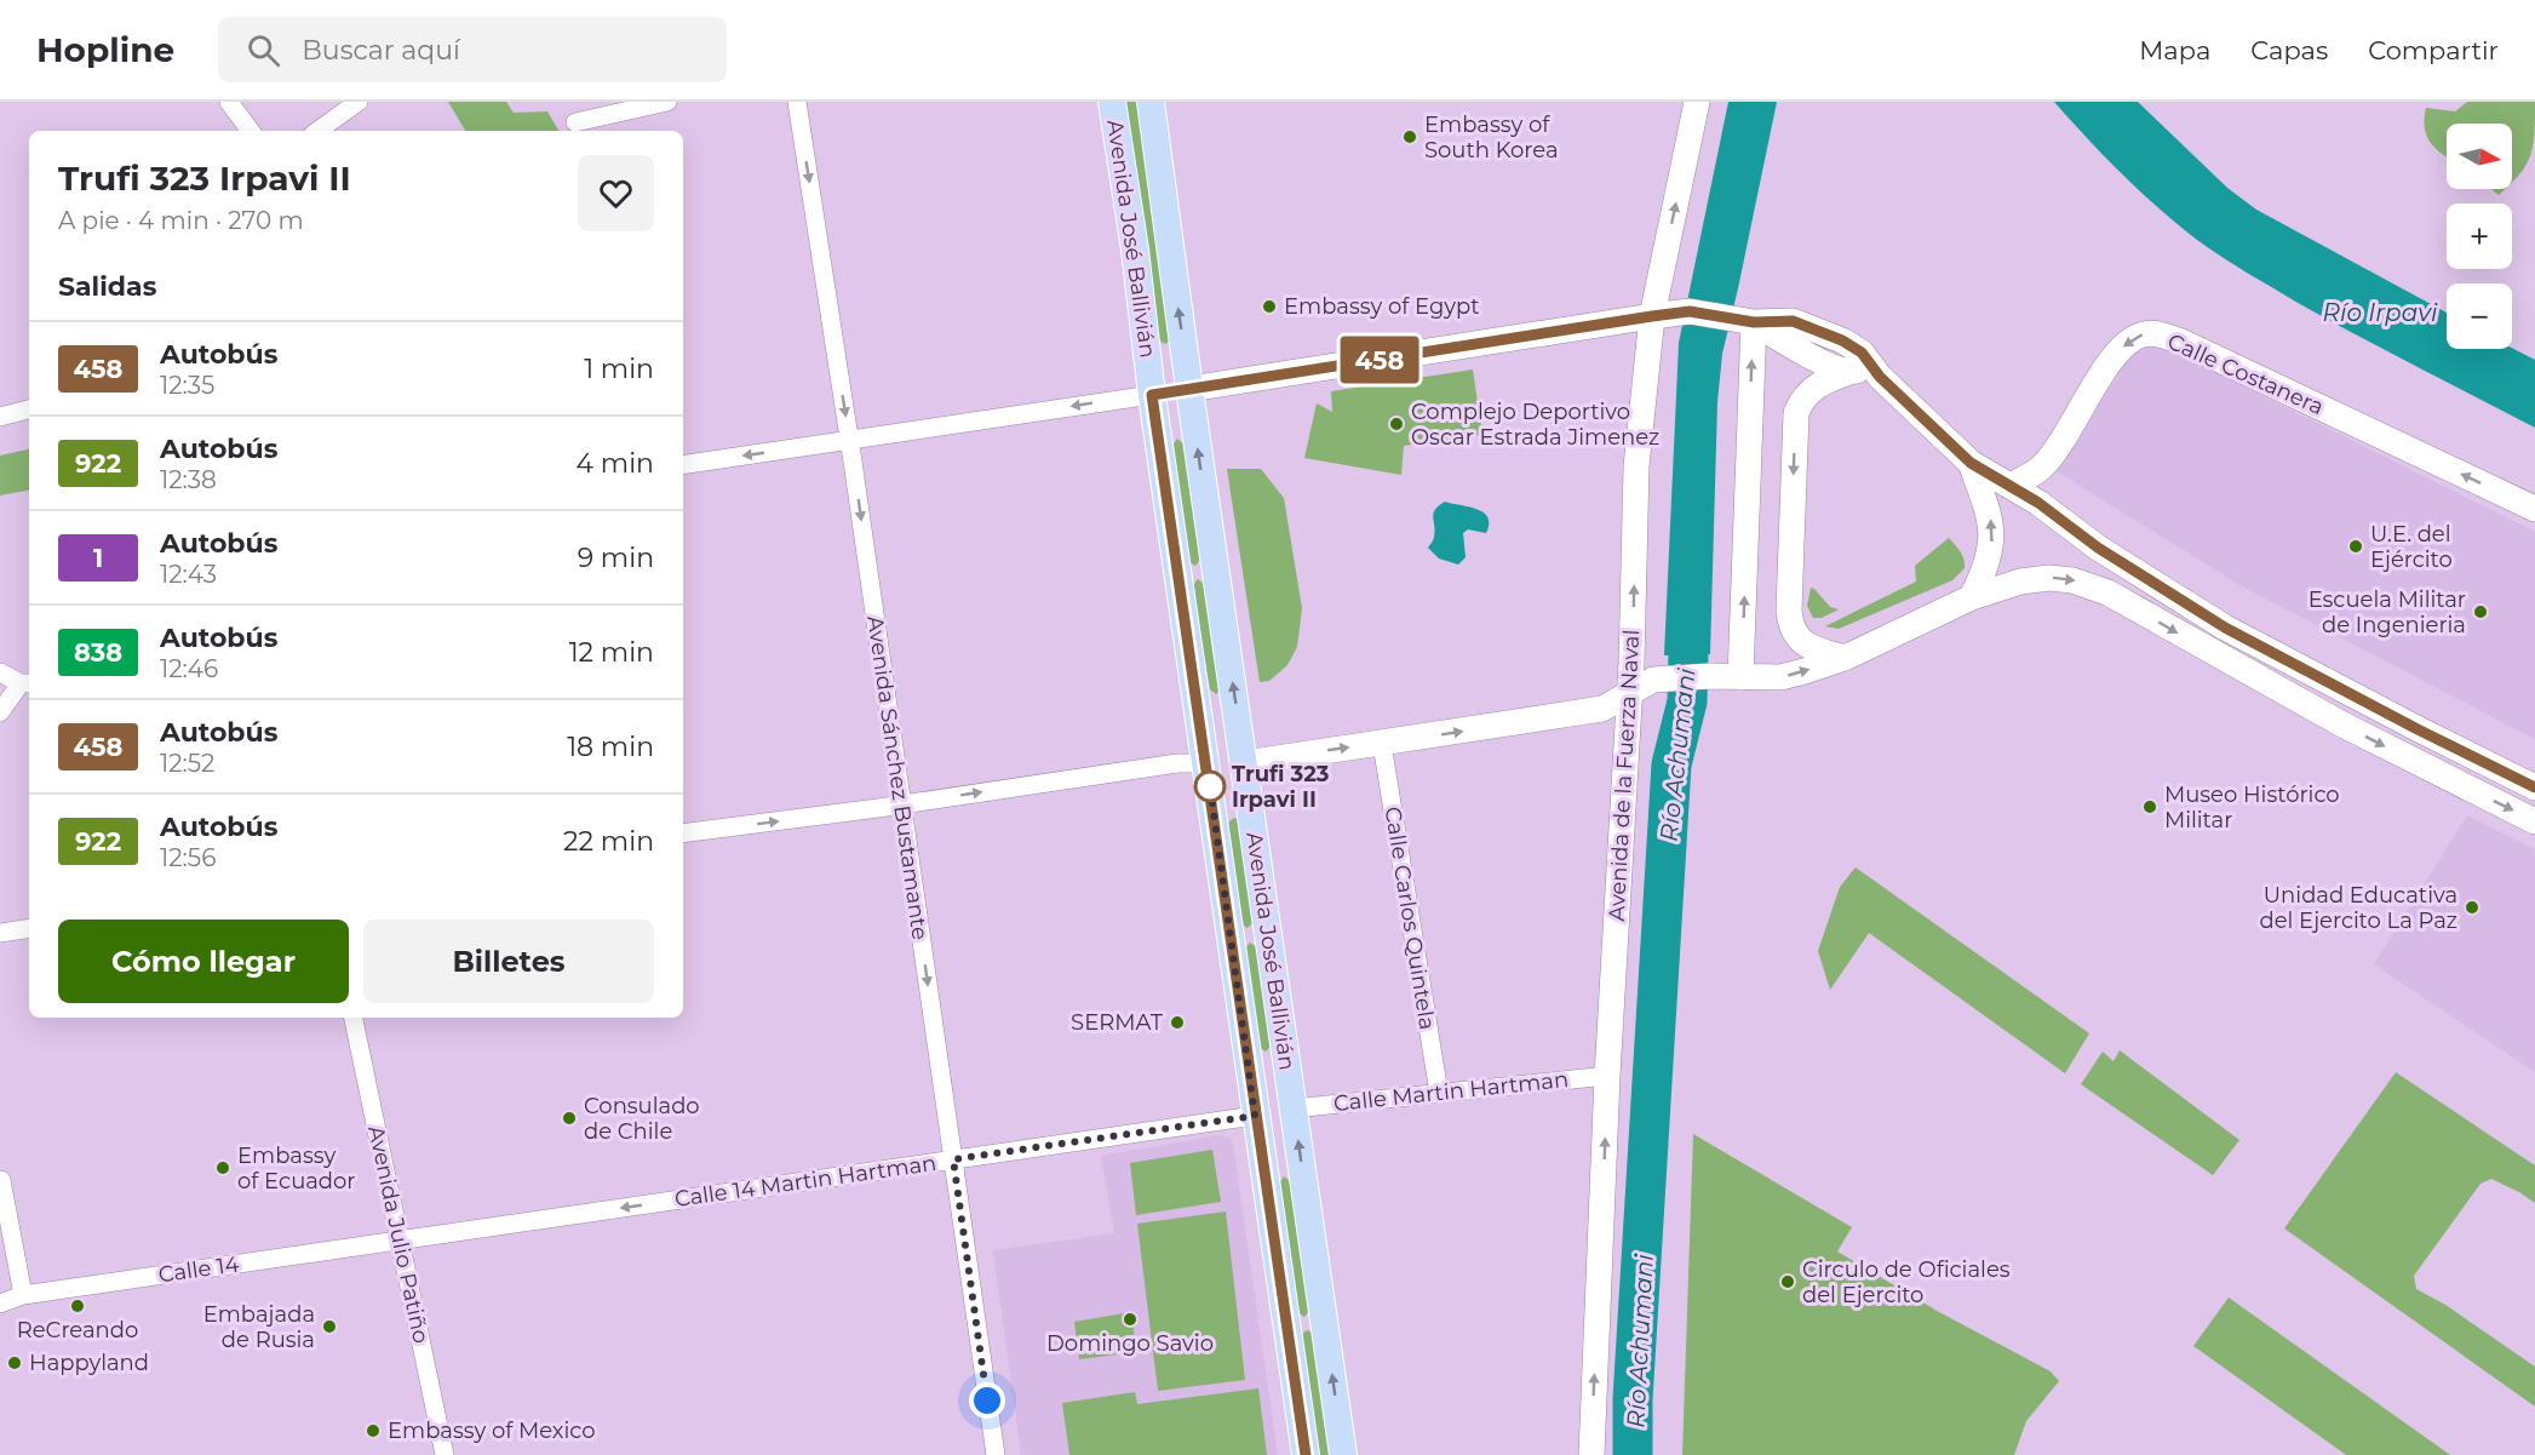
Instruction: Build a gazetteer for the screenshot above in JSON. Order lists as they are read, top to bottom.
{
  "streets": {
    "main road": ["Avenida José Ballivián", "Calle Costanera", "Avenida de la Fuerza Naval"],
    "street": [
      "Avenida Sánchez Bustamante",
      "Calle Carlos Quintela",
      "Calle Martin Hartman",
      "Calle 14 Martin Hartman",
      "Avenida Julio Patiño",
      "Calle 14"
    ]
  },
  "crossings": [
    ["Avenida José Ballivián", "Calle Martin Hartman"],
    ["Avenida José Ballivián", "Calle 14 Martin Hartman"],
    ["Avenida de la Fuerza Naval", "Calle Martin Hartman"],
    ["Avenida Sánchez Bustamante", "Calle 14 Martin Hartman"],
    ["Calle Carlos Quintela", "Calle Martin Hartman"],
    ["Calle 14 Martin Hartman", "Avenida Julio Patiño"],
    ["Calle 14 Martin Hartman", "Calle 14"],
    ["Avenida Julio Patiño", "Calle 14"]
  ],
  "one_way": ["Calle Costanera", "Avenida Sánchez Bustamante", "Calle 14 Martin Hartman"],
  "water": ["Río Irpavi", "Río Achumani"],
  "places": [
    "Embassy of South Korea",
    "Embassy of Egypt",
    "Complejo Deportivo Oscar Estrada Jimenez",
    "U.E. del Ejército",
    "Escuela Militar de Ingenieria",
    "Trufi 323 Irpavi II",
    "Museo Histórico Militar",
    "Unidad Educativa del Ejercito La Paz",
    "SERMAT",
    "Consulado de Chile",
    "Embassy of Ecuador",
    "Circulo de Oficiales del Ejercito",
    "ReCreando",
    "Domingo Savio",
    "Embajada de Rusia",
    "Happyland",
    "Embassy of Mexico"
  ],
  "lines": ["bus line 458"],
  "north": "right",
  "page": {
    "header": "Hopline",
    "search": "Buscar aquí",
    "nav": ["Mapa", "Capas", "Compartir"],
    "on_map": "458",
    "map_buttons": ["+", "−"],
    "heading": [
      ["Trufi 323 Irpavi II", "A pie · 4 min · 270 m"],
      "Salidas"
    ],
    "list": [
      {
        "mark": "458",
        "name": "Autobús",
        "note": "12:35",
        "value": "1 min"
      },
      {
        "mark": "922",
        "name": "Autobús",
        "note": "12:38",
        "value": "4 min"
      },
      {
        "mark": "1",
        "name": "Autobús",
        "note": "12:43",
        "value": "9 min"
      },
      {
        "mark": "838",
        "name": "Autobús",
        "note": "12:46",
        "value": "12 min"
      },
      {
        "mark": "458",
        "name": "Autobús",
        "note": "12:52",
        "value": "18 min"
      },
      {
        "mark": "922",
        "name": "Autobús",
        "note": "12:56",
        "value": "22 min"
      }
    ],
    "buttons": ["Cómo llegar", "Billetes"]
  }
}
